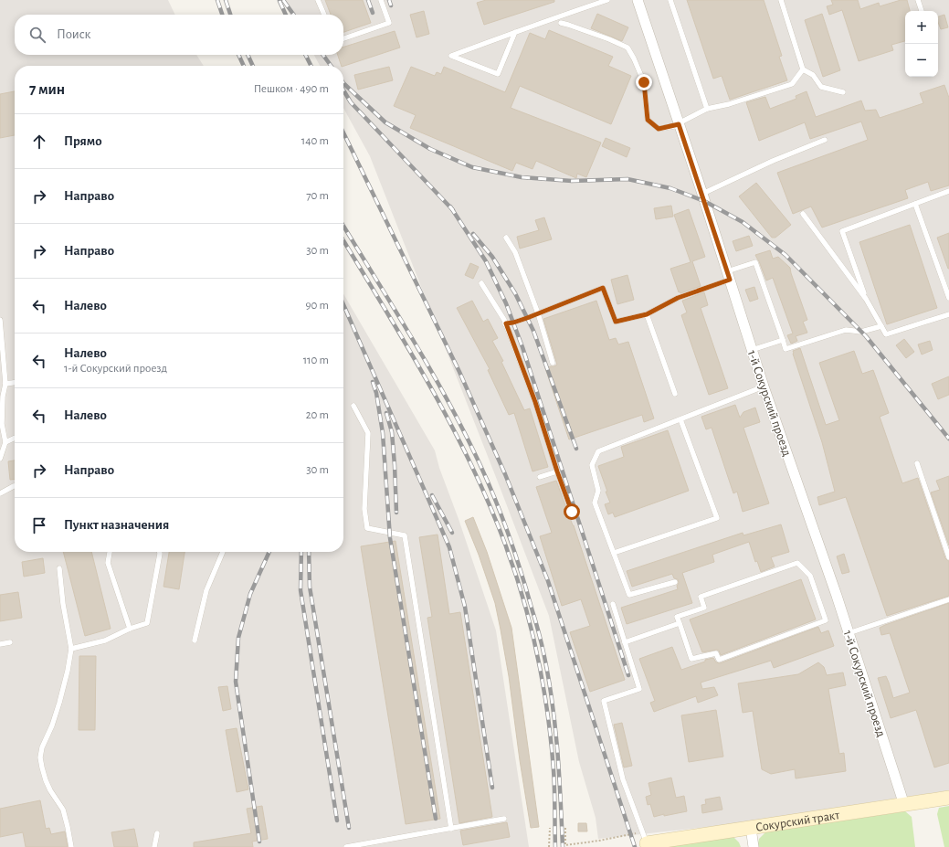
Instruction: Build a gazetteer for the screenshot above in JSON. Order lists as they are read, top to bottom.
{
  "streets": {
    "street": ["1-й Сокурский проезд", "Сокурский тракт"]
  },
  "crossings": [
    ["1-й Сокурский проезд", "Сокурский тракт"]
  ],
  "page": {
    "map_buttons": ["+", "−"],
    "search": "Поиск",
    "heading": ["7 мин", "Пешком · 490 m"],
    "list": [
      ["Прямо", "140 m"],
      ["Направо", "70 m"],
      ["Направо", "30 m"],
      ["Налево", "90 m"],
      ["Налево", "1-й Сокурский проезд", "110 m"],
      ["Налево", "20 m"],
      ["Направо", "30 m"],
      "Пункт назначения"
    ]
  }
}
